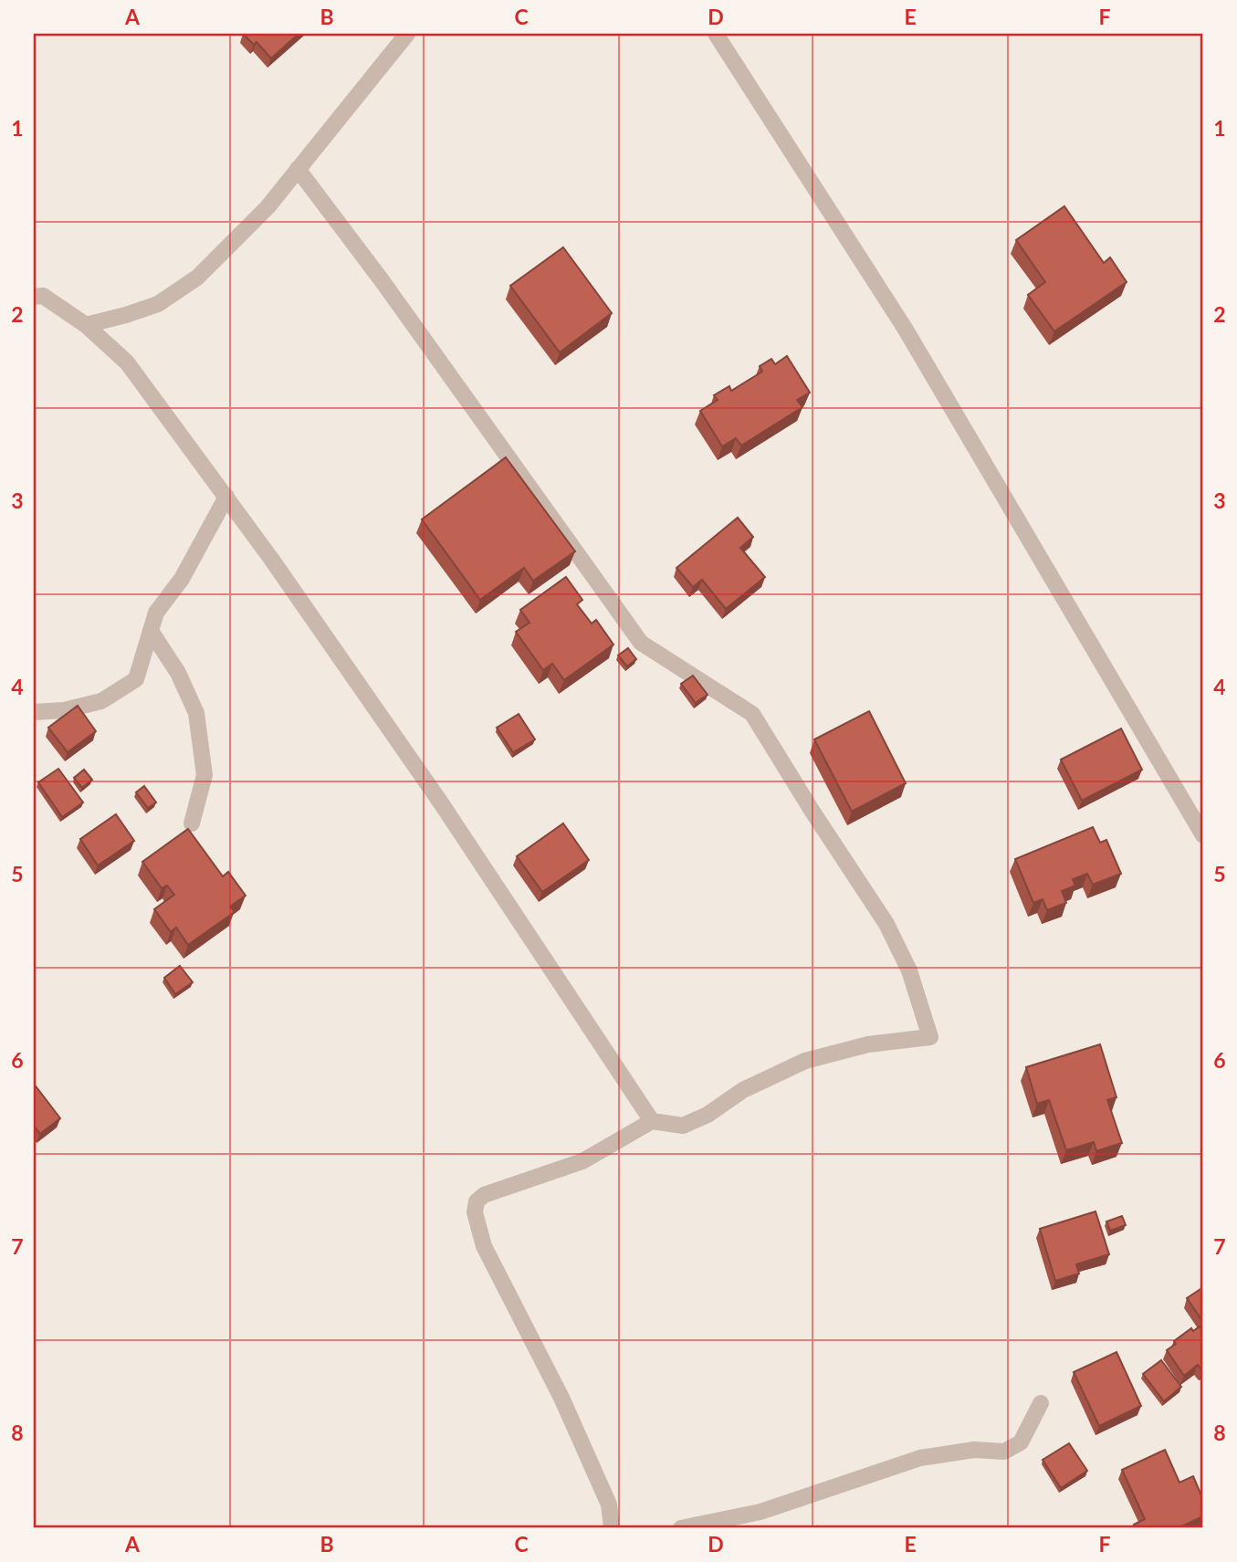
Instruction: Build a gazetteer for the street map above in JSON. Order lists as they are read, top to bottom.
{
  "grid": {
    "columns": [
      "A",
      "B",
      "C",
      "D",
      "E",
      "F"
    ],
    "rows": [
      "1",
      "2",
      "3",
      "4",
      "5",
      "6",
      "7",
      "8"
    ]
  }
}
